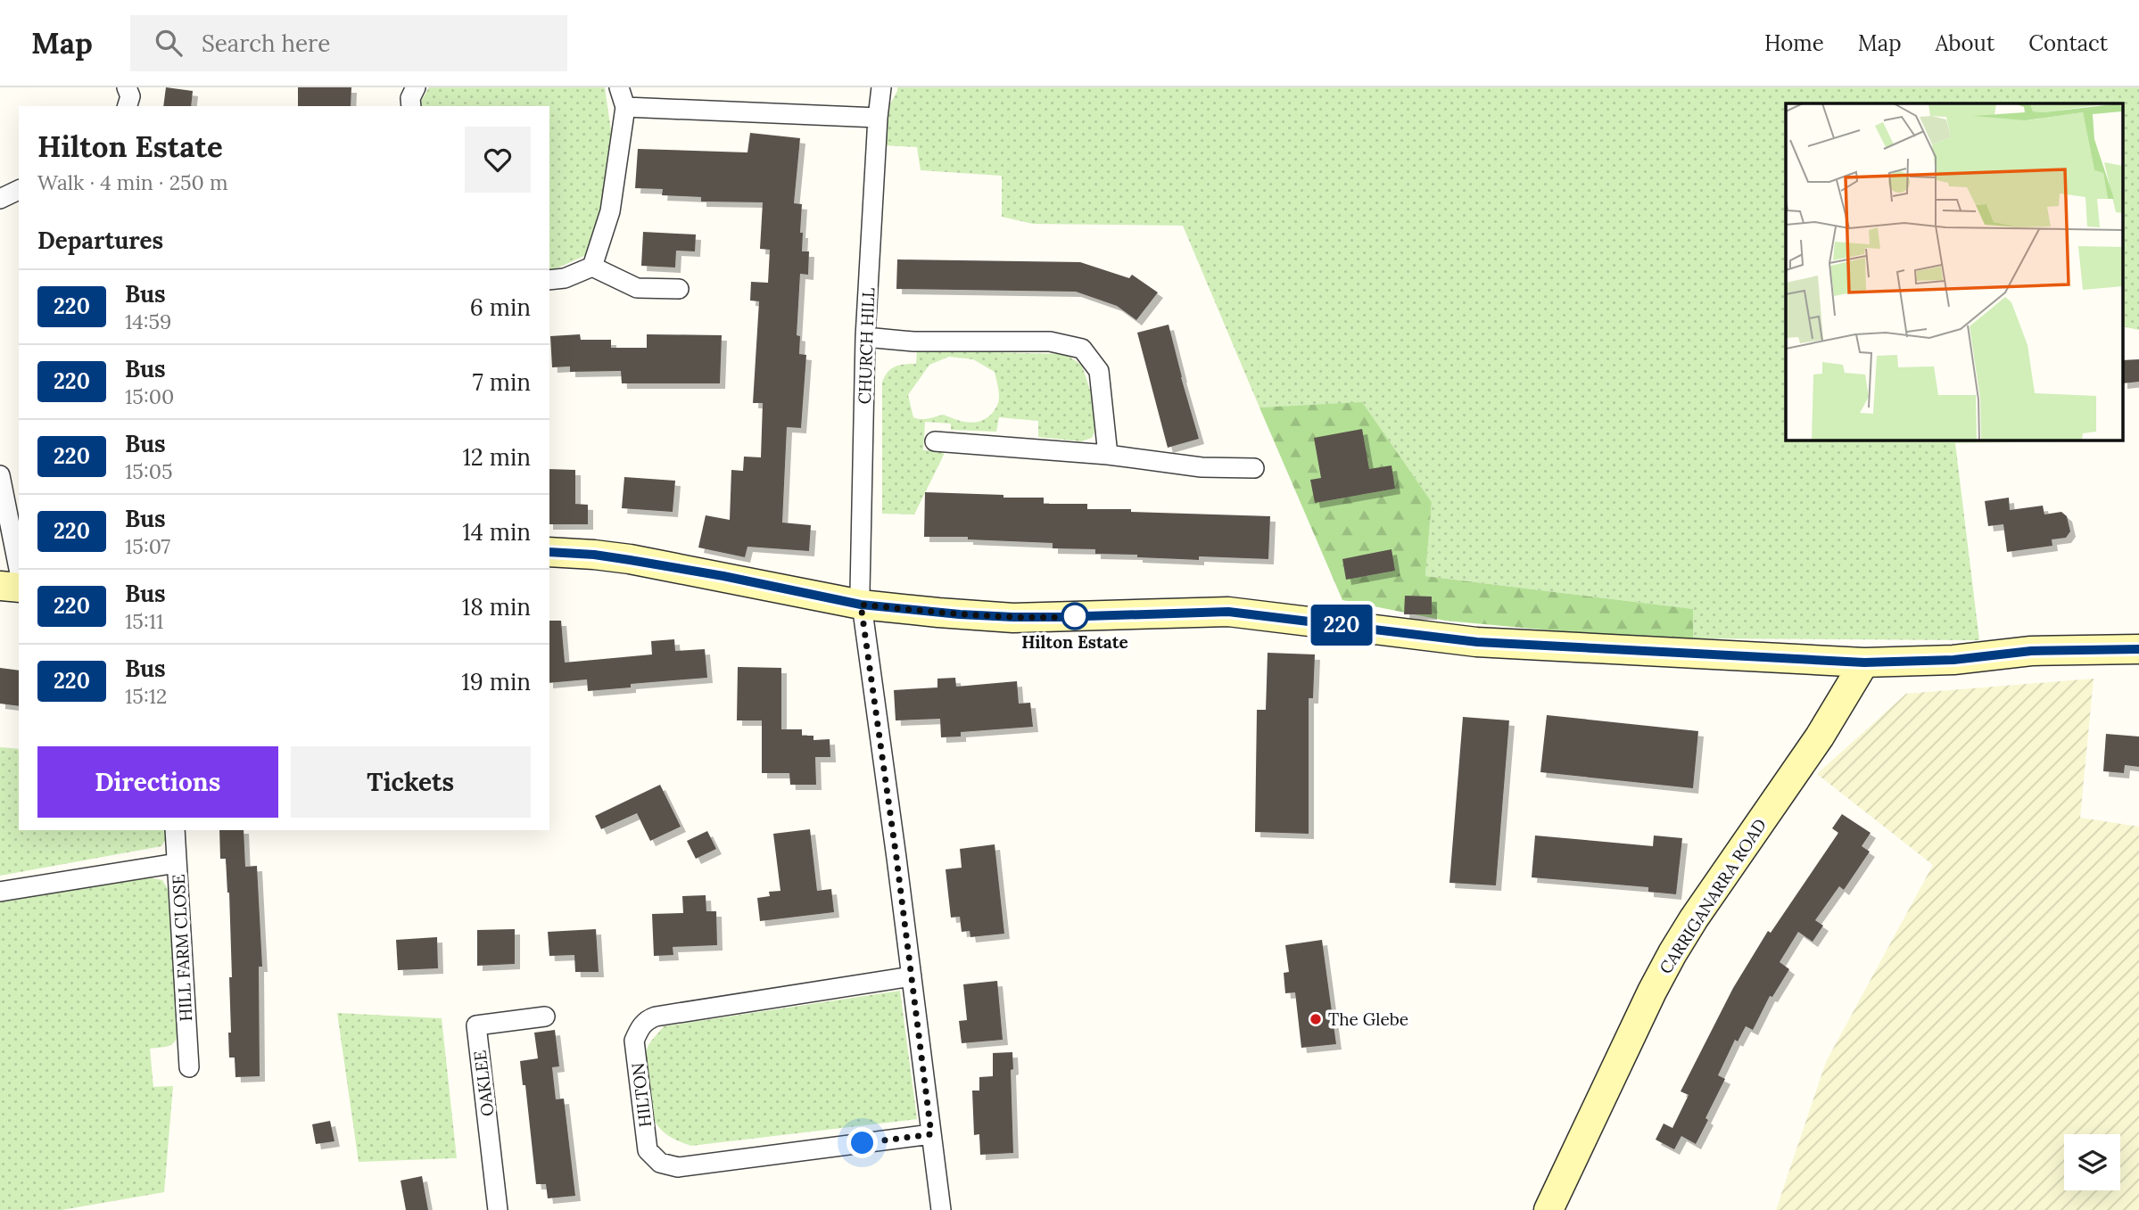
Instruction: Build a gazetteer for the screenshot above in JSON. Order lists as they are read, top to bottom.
{
  "streets": {
    "main road": ["CARRIGANARRA ROAD"],
    "street": [
      "CHURCH HILL",
      "HILL FARM CLOSE",
      "OAKLEE",
      "HILTON"
    ]
  },
  "places": ["Hilton Estate", "The Glebe"],
  "lines": ["bus line 220"],
  "page": {
    "header": "Map",
    "search": "Search here",
    "nav": [
      "Home",
      "Map",
      "About",
      "Contact"
    ],
    "on_map": "220",
    "heading": [
      ["Hilton Estate", "Walk · 4 min · 250 m"],
      "Departures"
    ],
    "list": [
      {
        "mark": "220",
        "name": "Bus",
        "note": "14:59",
        "value": "6 min"
      },
      {
        "mark": "220",
        "name": "Bus",
        "note": "15:00",
        "value": "7 min"
      },
      {
        "mark": "220",
        "name": "Bus",
        "note": "15:05",
        "value": "12 min"
      },
      {
        "mark": "220",
        "name": "Bus",
        "note": "15:07",
        "value": "14 min"
      },
      {
        "mark": "220",
        "name": "Bus",
        "note": "15:11",
        "value": "18 min"
      },
      {
        "mark": "220",
        "name": "Bus",
        "note": "15:12",
        "value": "19 min"
      }
    ],
    "buttons": ["Directions", "Tickets"]
  }
}
